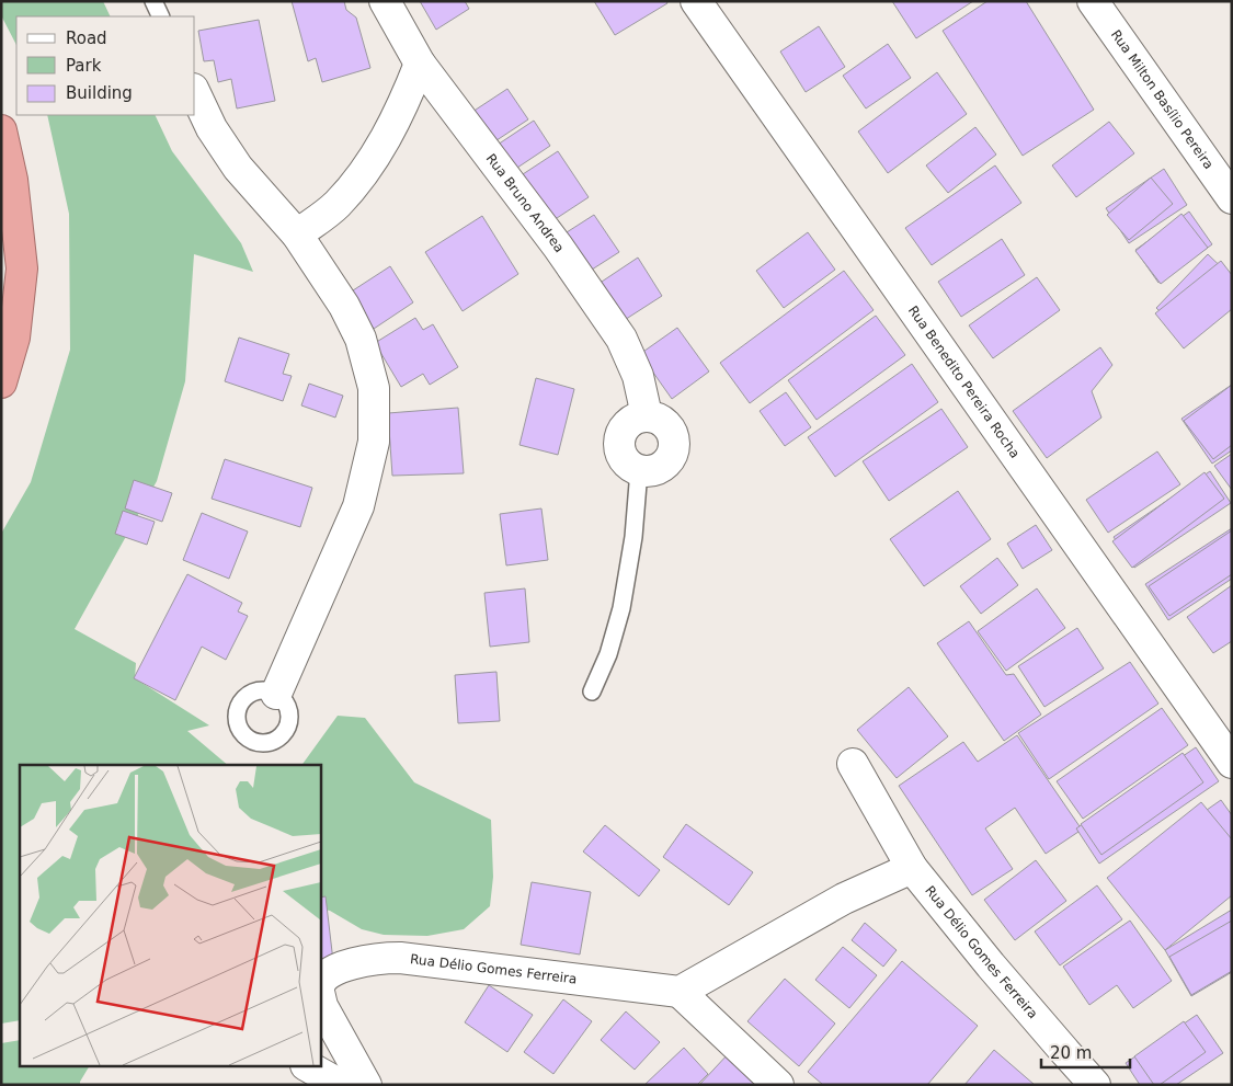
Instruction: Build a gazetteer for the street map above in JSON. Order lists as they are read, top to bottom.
{
  "streets": {
    "street": [
      "Rua Milton Basílio Pereira",
      "Rua Bruno Andrea",
      "Rua Benedito Pereira Rocha",
      "Rua Délio Gomes Ferreira"
    ]
  },
  "legend": ["Road", "Park", "Building"],
  "scale_bar": "20 m"
}
